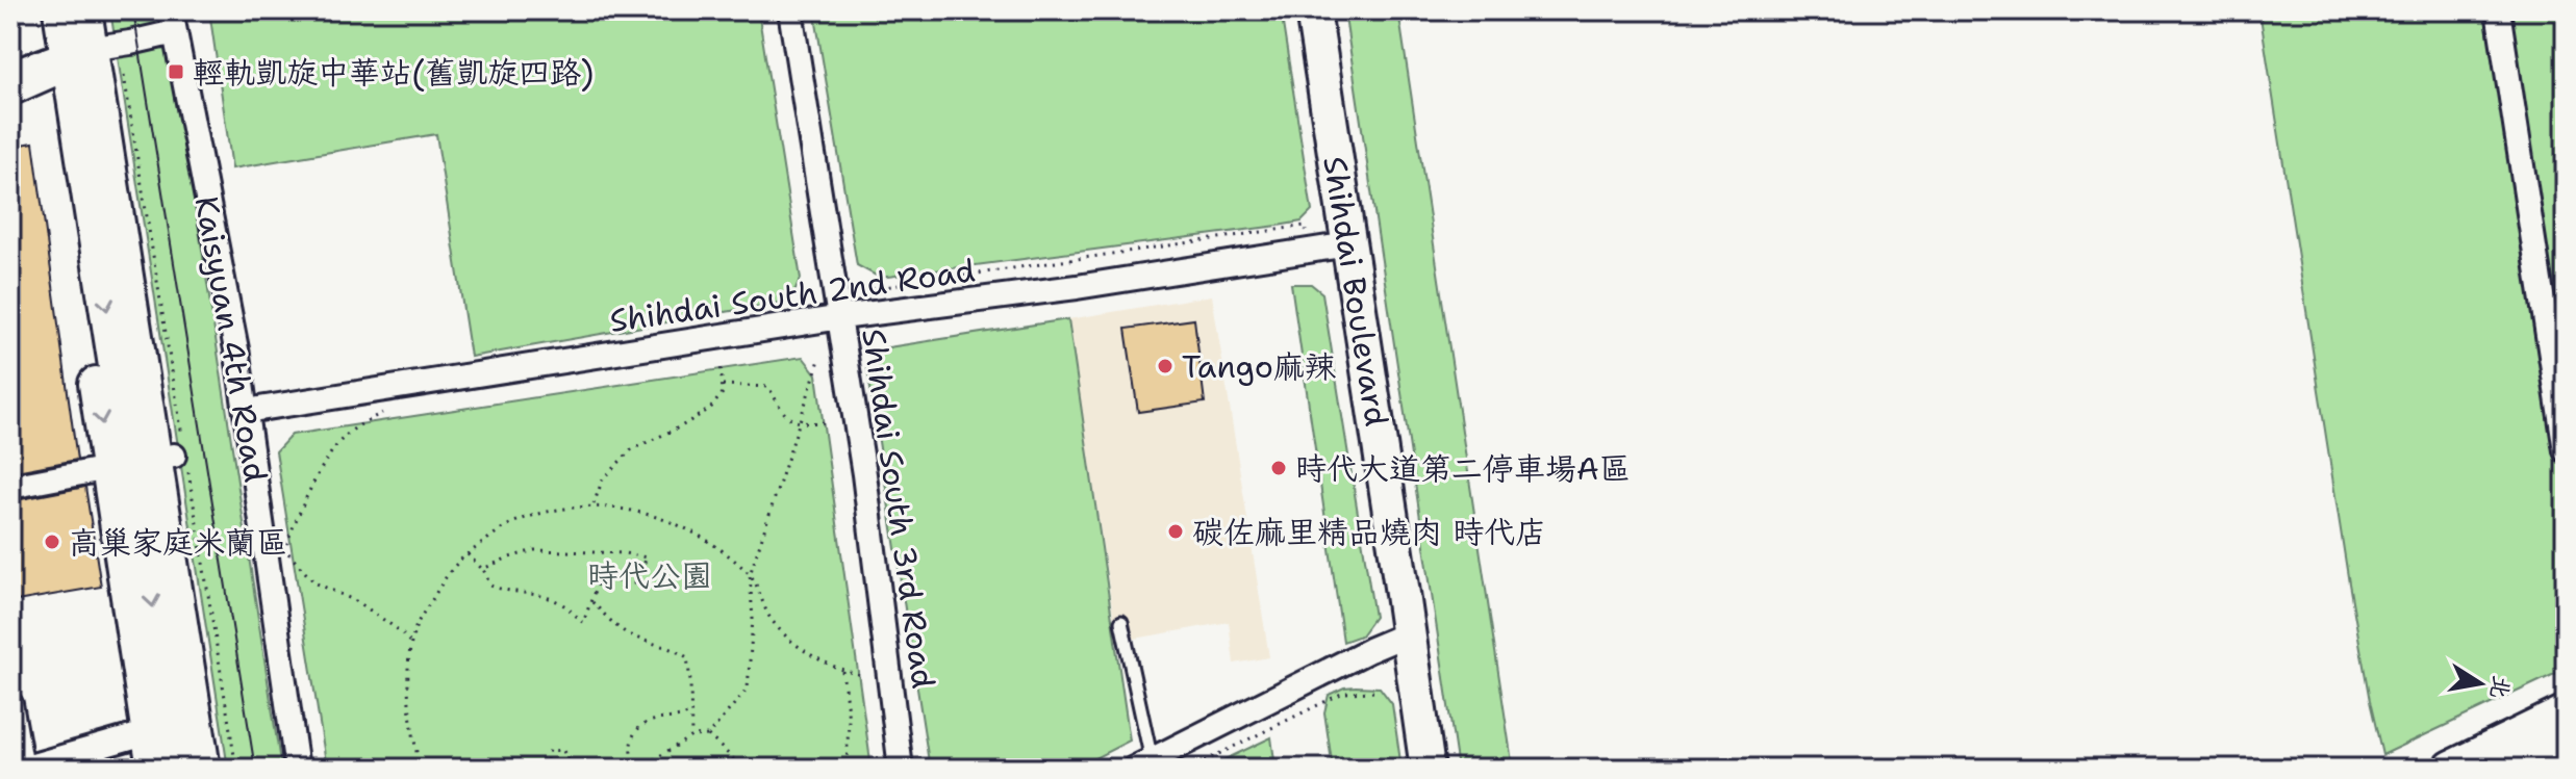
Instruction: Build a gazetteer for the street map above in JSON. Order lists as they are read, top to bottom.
{
  "streets": {
    "street": [
      "Shihdai Boulevard",
      "Shihdai South 2nd Road",
      "Kaisyuan 4th Road",
      "Shihdai South 3rd Road"
    ]
  },
  "crossings": [
    ["Shihdai Boulevard", "Shihdai South 2nd Road"],
    ["Shihdai South 2nd Road", "Kaisyuan 4th Road"],
    ["Shihdai South 2nd Road", "Shihdai South 3rd Road"]
  ],
  "parks": ["時代公園"],
  "places": {
    "transit": ["輕軌凱旋中華站(舊凱旋四路)"],
    "other": [
      "Tango麻辣",
      "時代大道第二停車場A區",
      "碳佐麻里精品燒肉 時代店",
      "高巢家庭米蘭區"
    ]
  },
  "north": "right"
}
